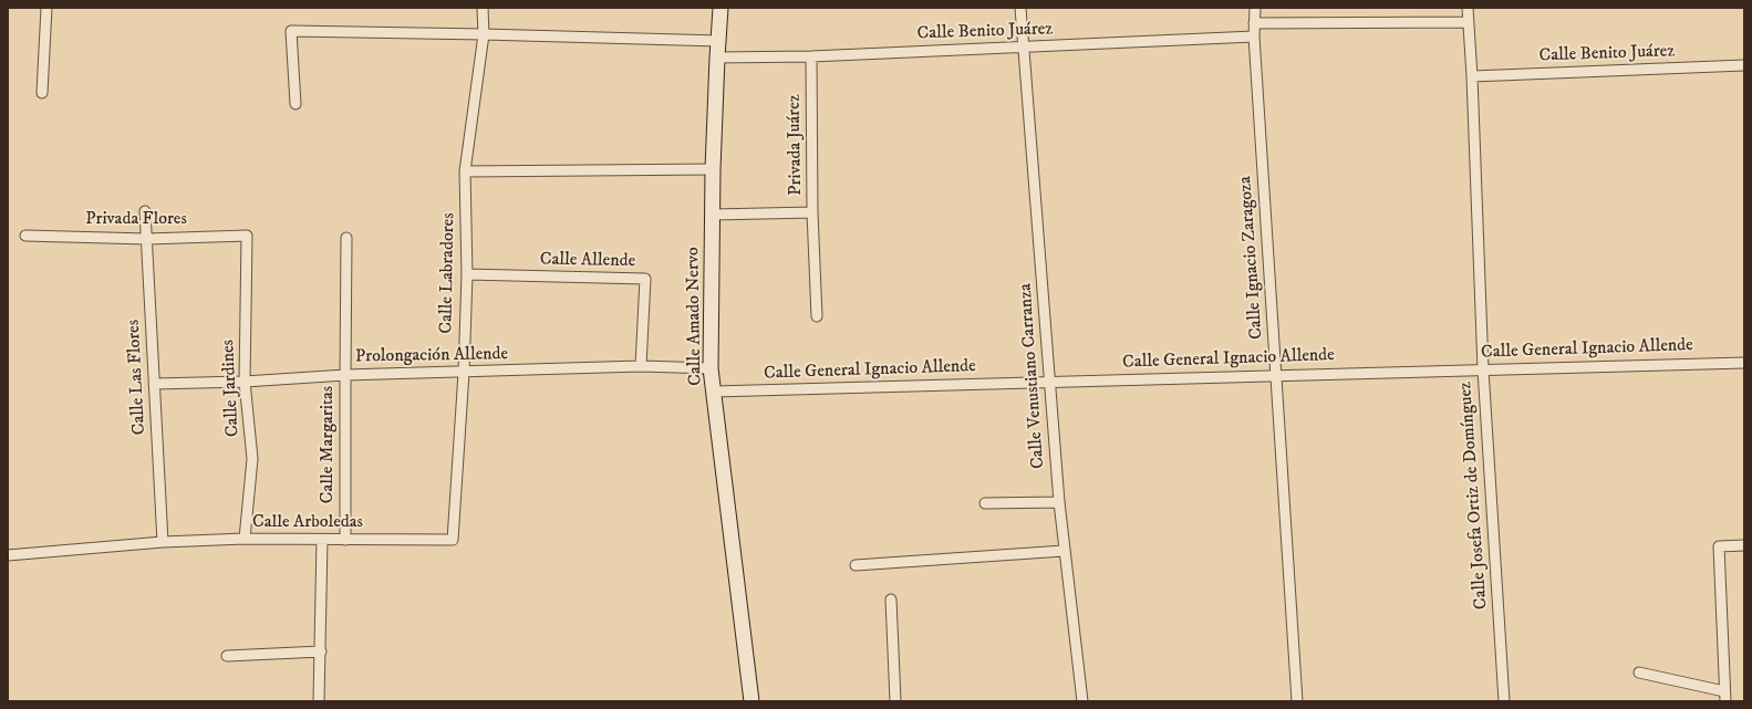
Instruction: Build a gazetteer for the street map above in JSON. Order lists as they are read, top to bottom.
{
  "streets": {
    "street": [
      "Calle Benito Juárez",
      "Privada Juárez",
      "Privada Flores",
      "Calle Ignacio Zaragoza",
      "Calle Allende",
      "Calle Labradores",
      "Calle Amado Nervo",
      "Calle General Ignacio Allende",
      "Prolongación Allende",
      "Calle Venustiano Carranza",
      "Calle Las Flores",
      "Calle Jardines",
      "Calle Margaritas",
      "Calle Josefa Ortiz de Domínguez",
      "Calle Arboledas"
    ]
  },
  "crossings": [
    ["Calle Benito Juárez", "Privada Juárez"],
    ["Calle Benito Juárez", "Calle Ignacio Zaragoza"],
    ["Calle Benito Juárez", "Calle Amado Nervo"],
    ["Calle Benito Juárez", "Calle Venustiano Carranza"],
    ["Calle Benito Juárez", "Calle Josefa Ortiz de Domínguez"],
    ["Privada Juárez", "Calle Amado Nervo"],
    ["Privada Flores", "Calle Las Flores"],
    ["Privada Flores", "Calle Jardines"],
    ["Calle Ignacio Zaragoza", "Calle General Ignacio Allende"],
    ["Calle Allende", "Calle Labradores"],
    ["Calle Allende", "Prolongación Allende"],
    ["Calle Labradores", "Prolongación Allende"],
    ["Calle Labradores", "Calle Arboledas"],
    ["Calle Amado Nervo", "Calle General Ignacio Allende"],
    ["Calle Amado Nervo", "Prolongación Allende"],
    ["Calle General Ignacio Allende", "Calle Venustiano Carranza"],
    ["Calle General Ignacio Allende", "Calle Josefa Ortiz de Domínguez"],
    ["Prolongación Allende", "Calle Las Flores"],
    ["Prolongación Allende", "Calle Jardines"],
    ["Prolongación Allende", "Calle Margaritas"],
    ["Calle Las Flores", "Calle Arboledas"],
    ["Calle Jardines", "Calle Arboledas"],
    ["Calle Margaritas", "Calle Arboledas"]
  ]
}
